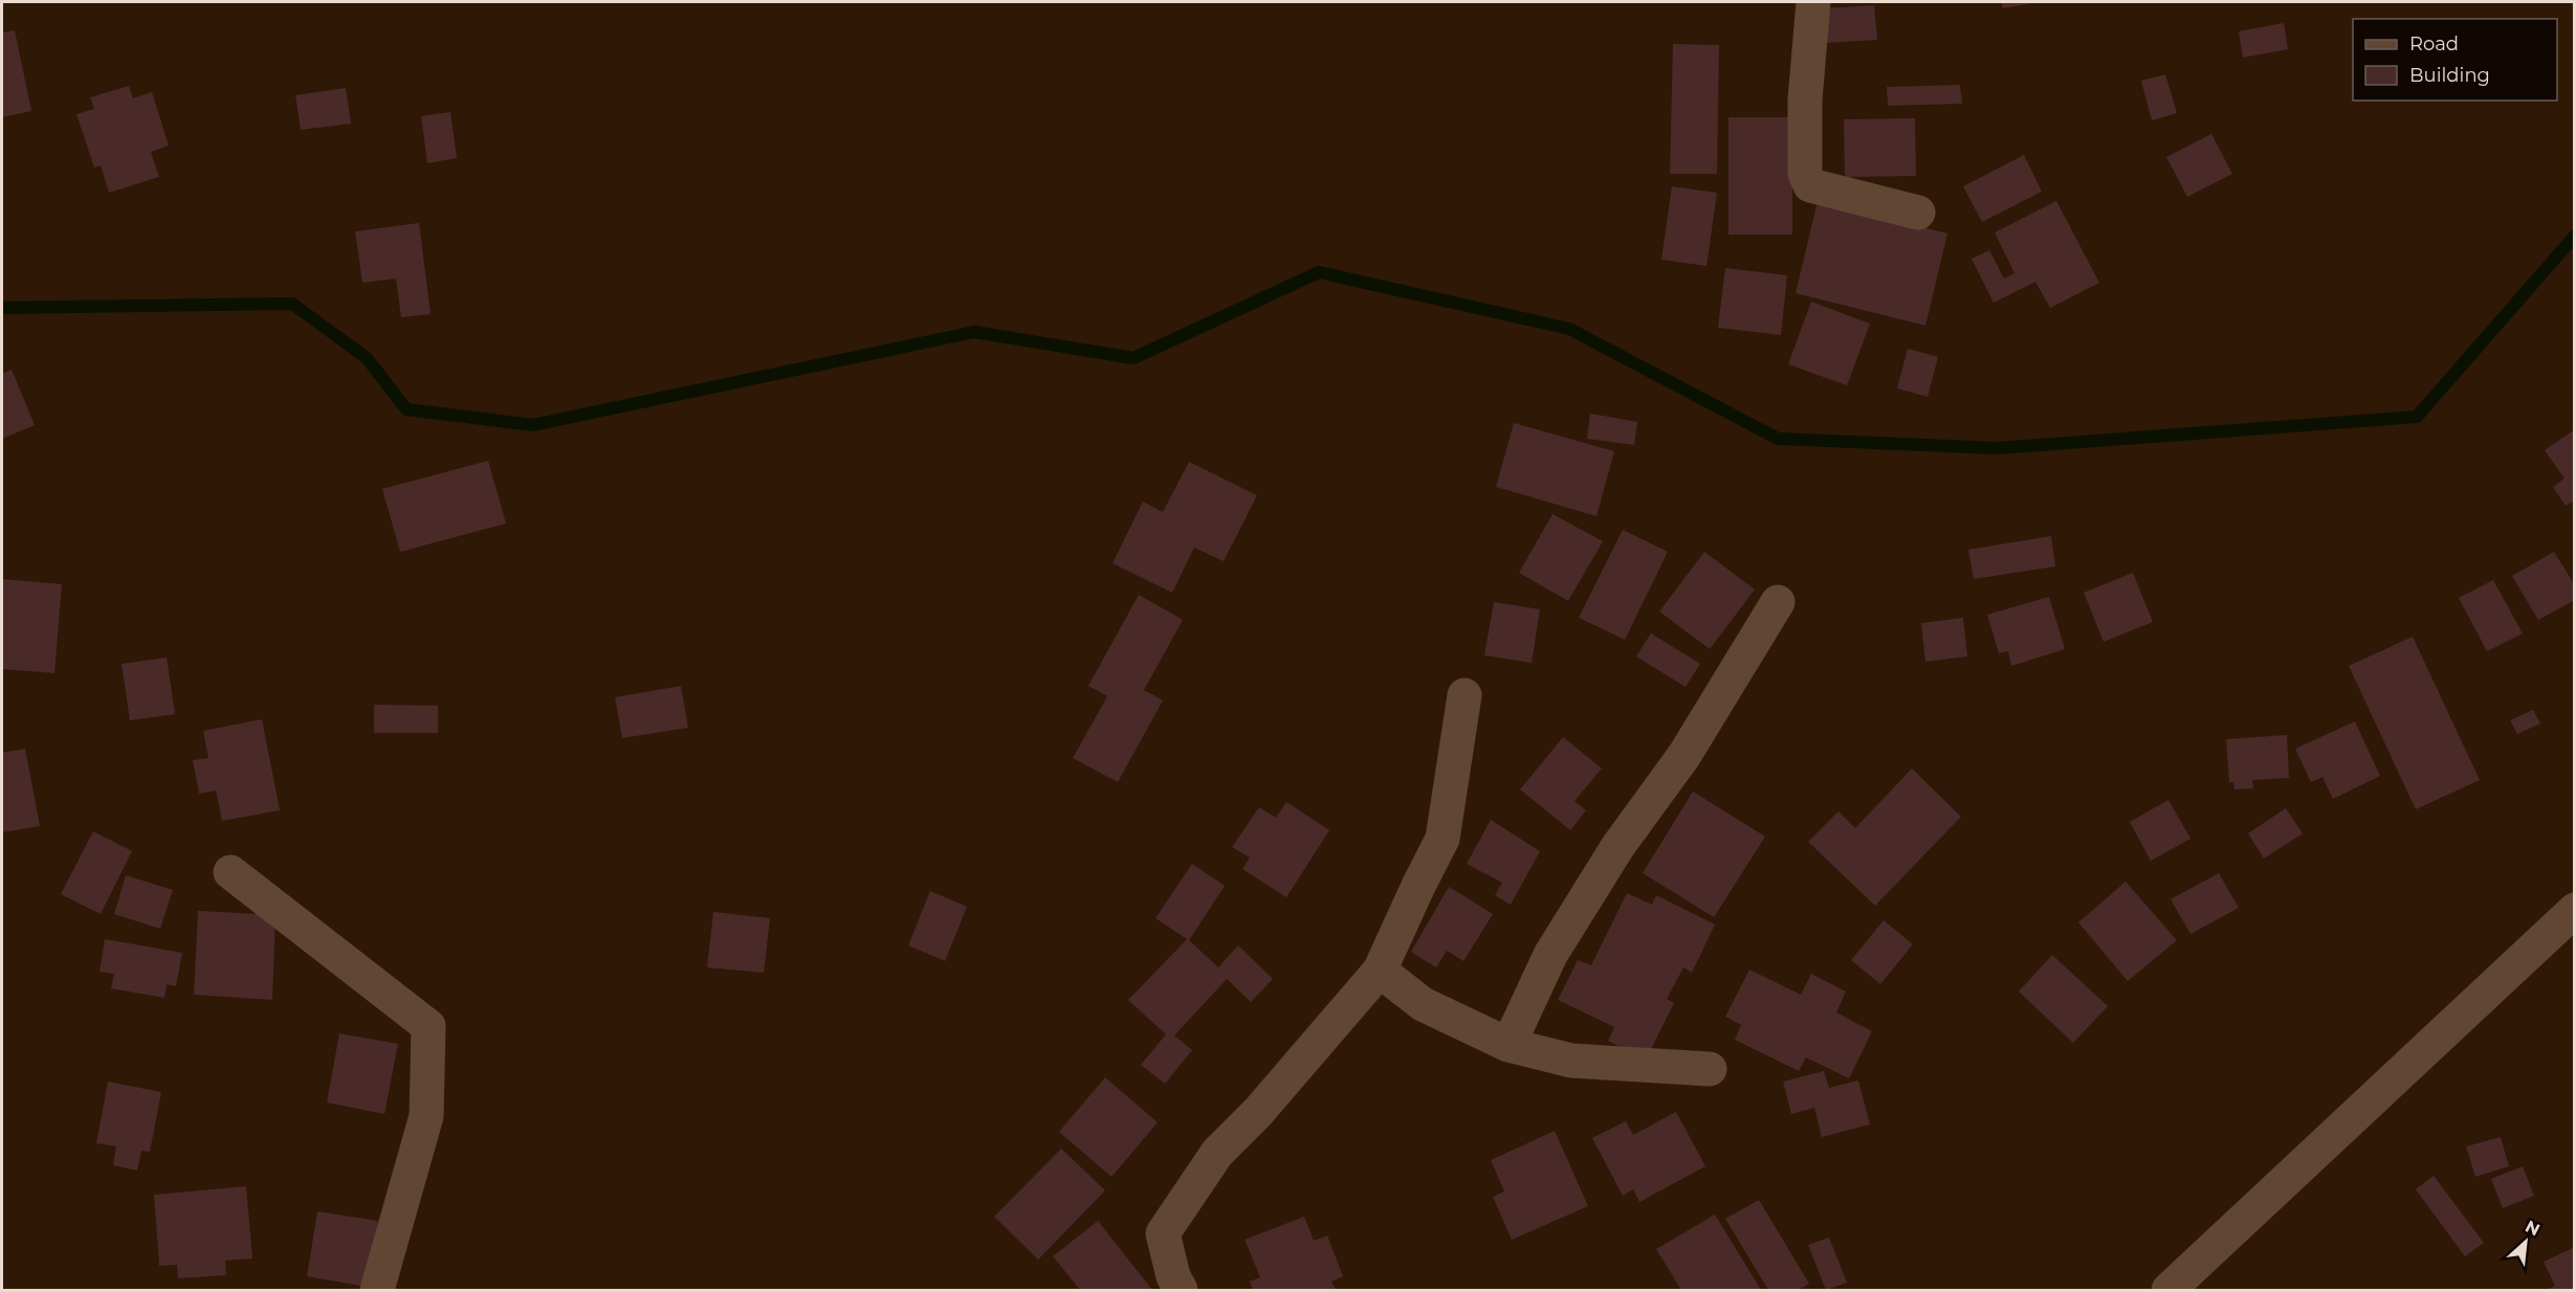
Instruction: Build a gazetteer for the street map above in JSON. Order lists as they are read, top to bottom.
{
  "legend": ["Road", "Building"],
  "north": "top right"
}
